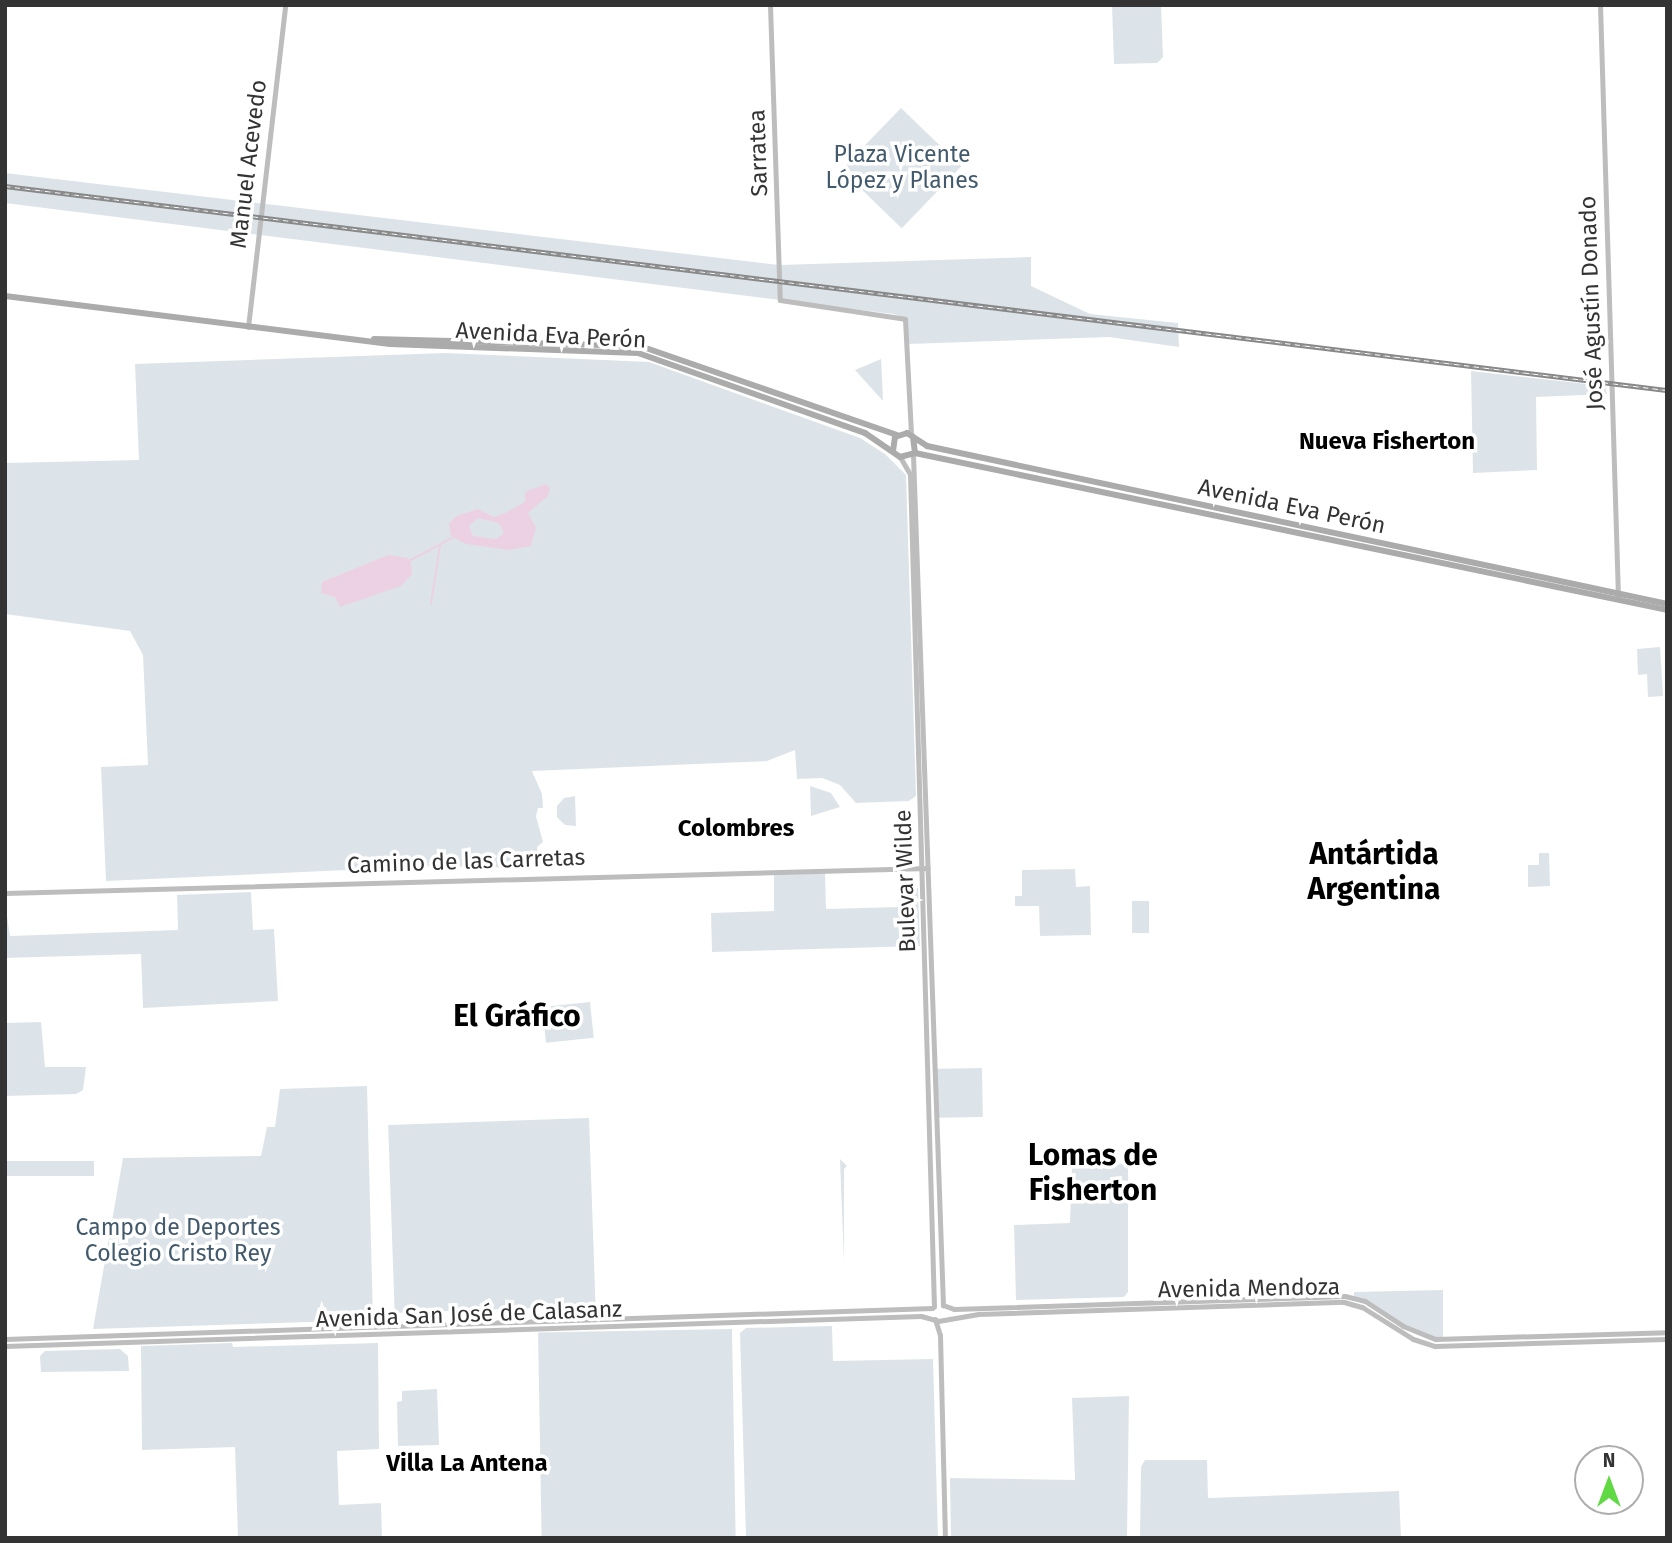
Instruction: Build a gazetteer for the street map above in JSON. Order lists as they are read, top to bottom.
{
  "streets": {
    "main road": [
      "Sarratea",
      "Manuel Acevedo",
      "José Agustín Donado",
      "Avenida Eva Perón",
      "Camino de las Carretas",
      "Bulevar Wilde",
      "Avenida Mendoza",
      "Avenida San José de Calasanz"
    ]
  },
  "crossings": [
    ["Sarratea", "Avenida Eva Perón"],
    ["Manuel Acevedo", "Avenida Eva Perón"],
    ["José Agustín Donado", "Avenida Eva Perón"],
    ["Avenida Eva Perón", "Bulevar Wilde"],
    ["Camino de las Carretas", "Bulevar Wilde"],
    ["Bulevar Wilde", "Avenida Mendoza"],
    ["Bulevar Wilde", "Avenida San José de Calasanz"],
    ["Avenida Mendoza", "Avenida San José de Calasanz"]
  ],
  "districts": [
    "Nueva Fisherton",
    "Colombres",
    "Antártida Argentina",
    "El Gráfico",
    "Lomas de Fisherton",
    "Villa La Antena"
  ],
  "parks": ["Plaza Vicente López y Planes", "Campo de Deportes Colegio Cristo Rey"],
  "north": "top"
}
